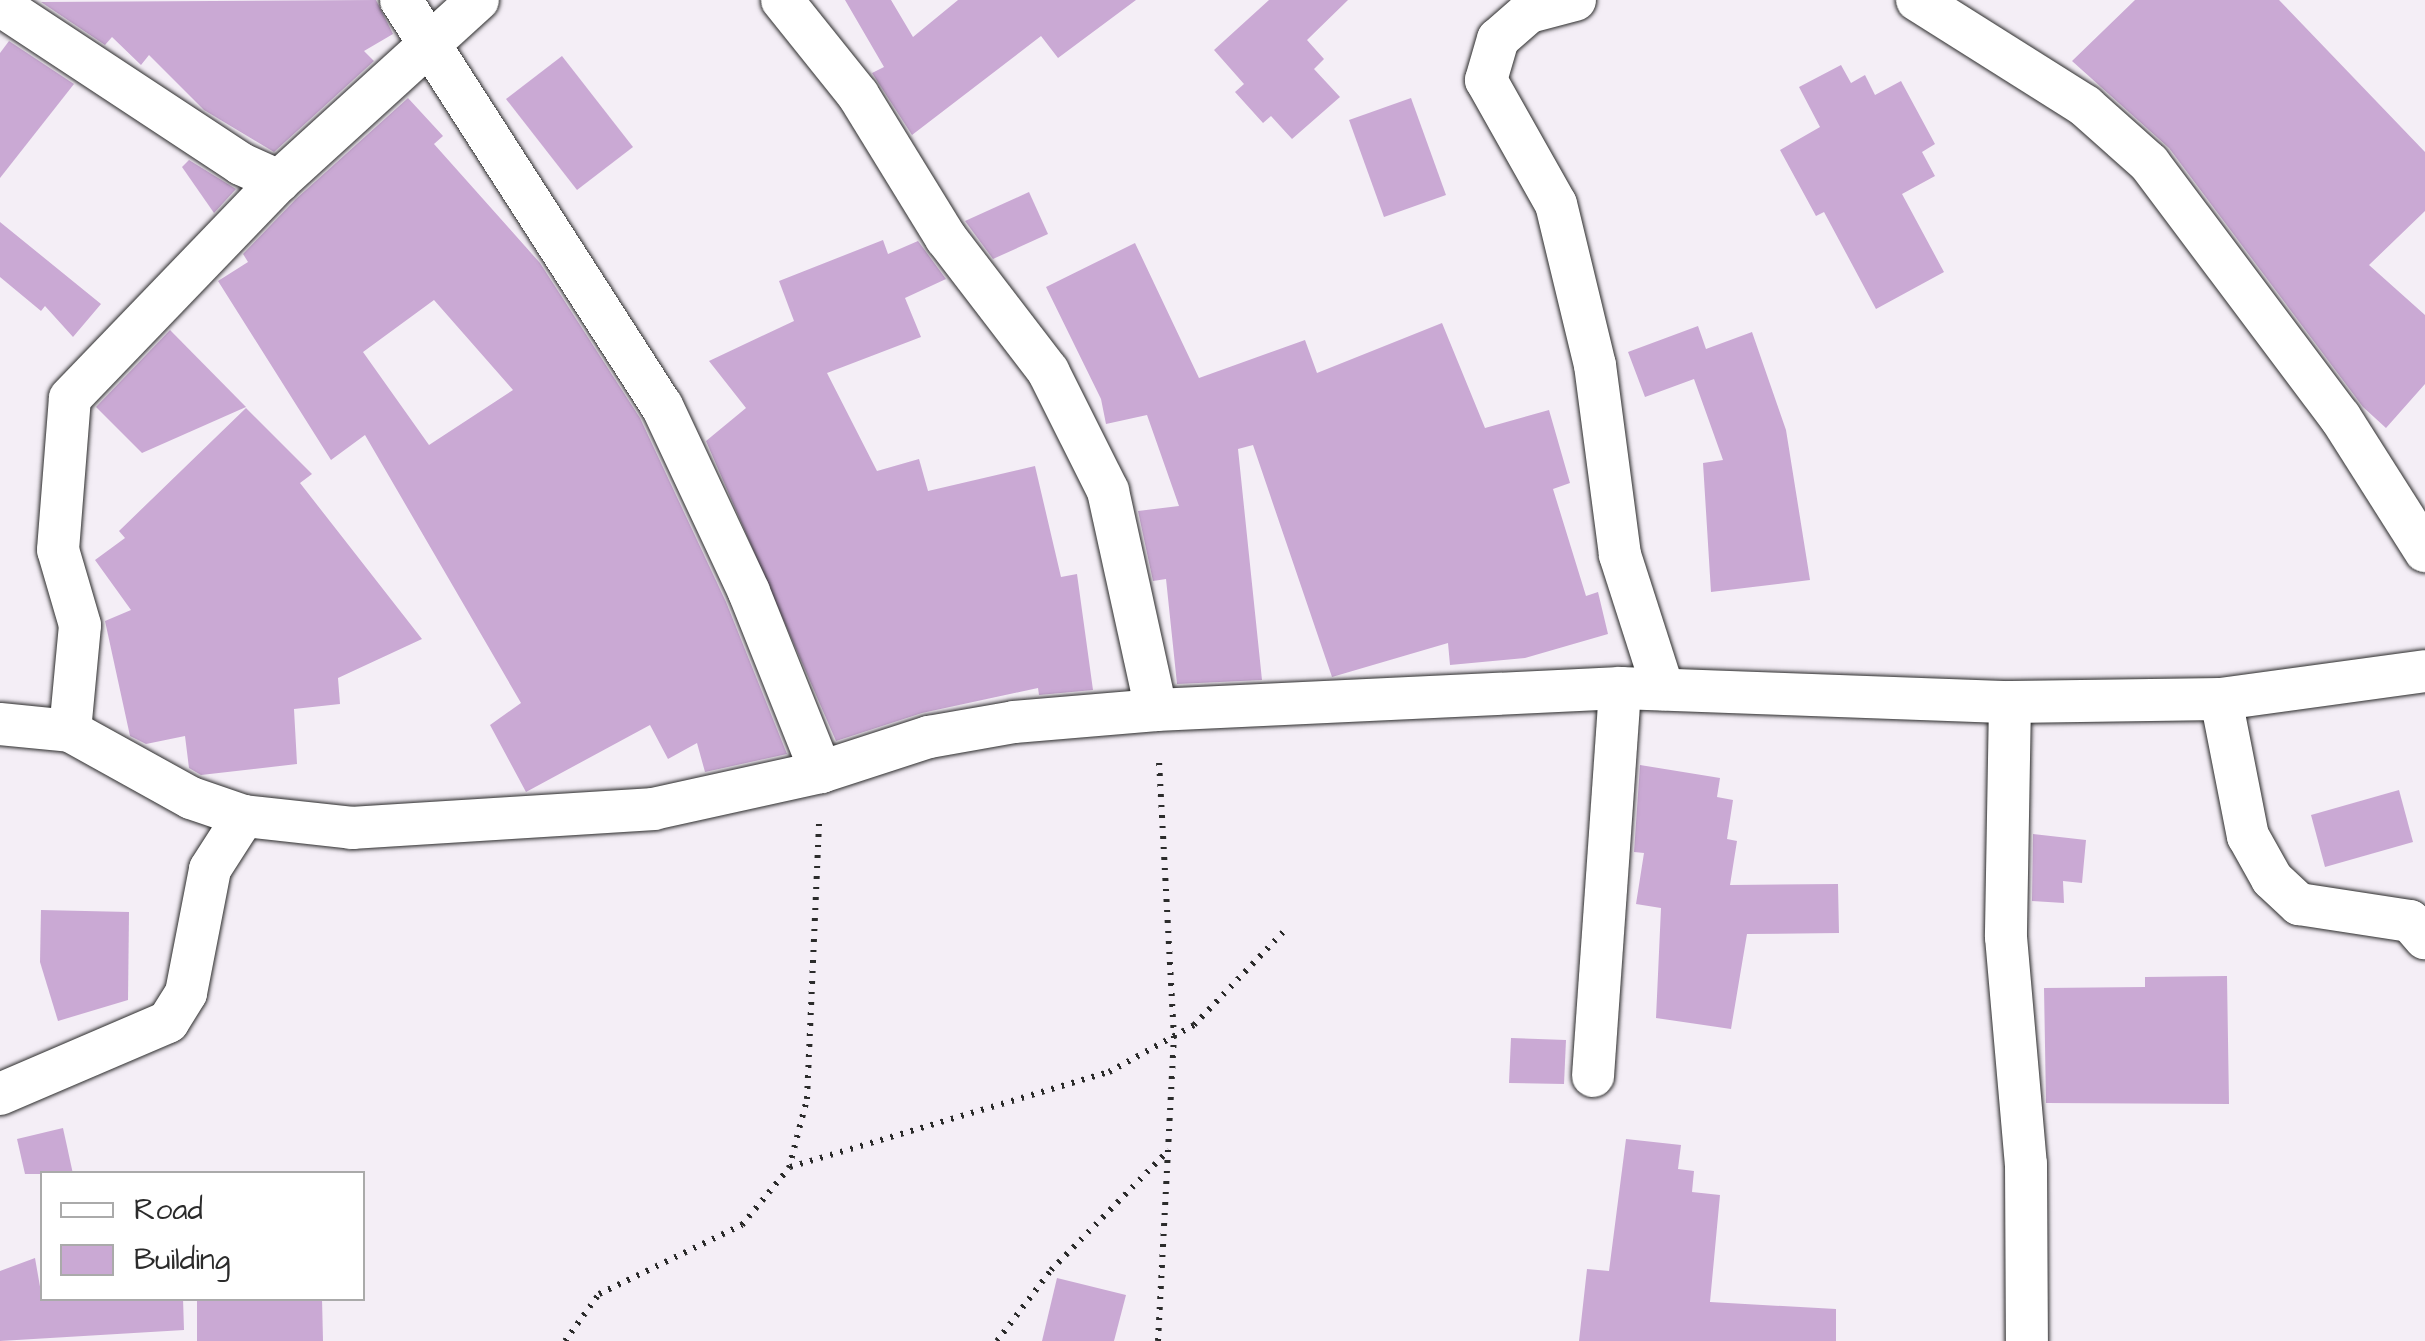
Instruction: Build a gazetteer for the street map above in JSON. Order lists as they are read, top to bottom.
{
  "legend": ["Road", "Building"]
}
